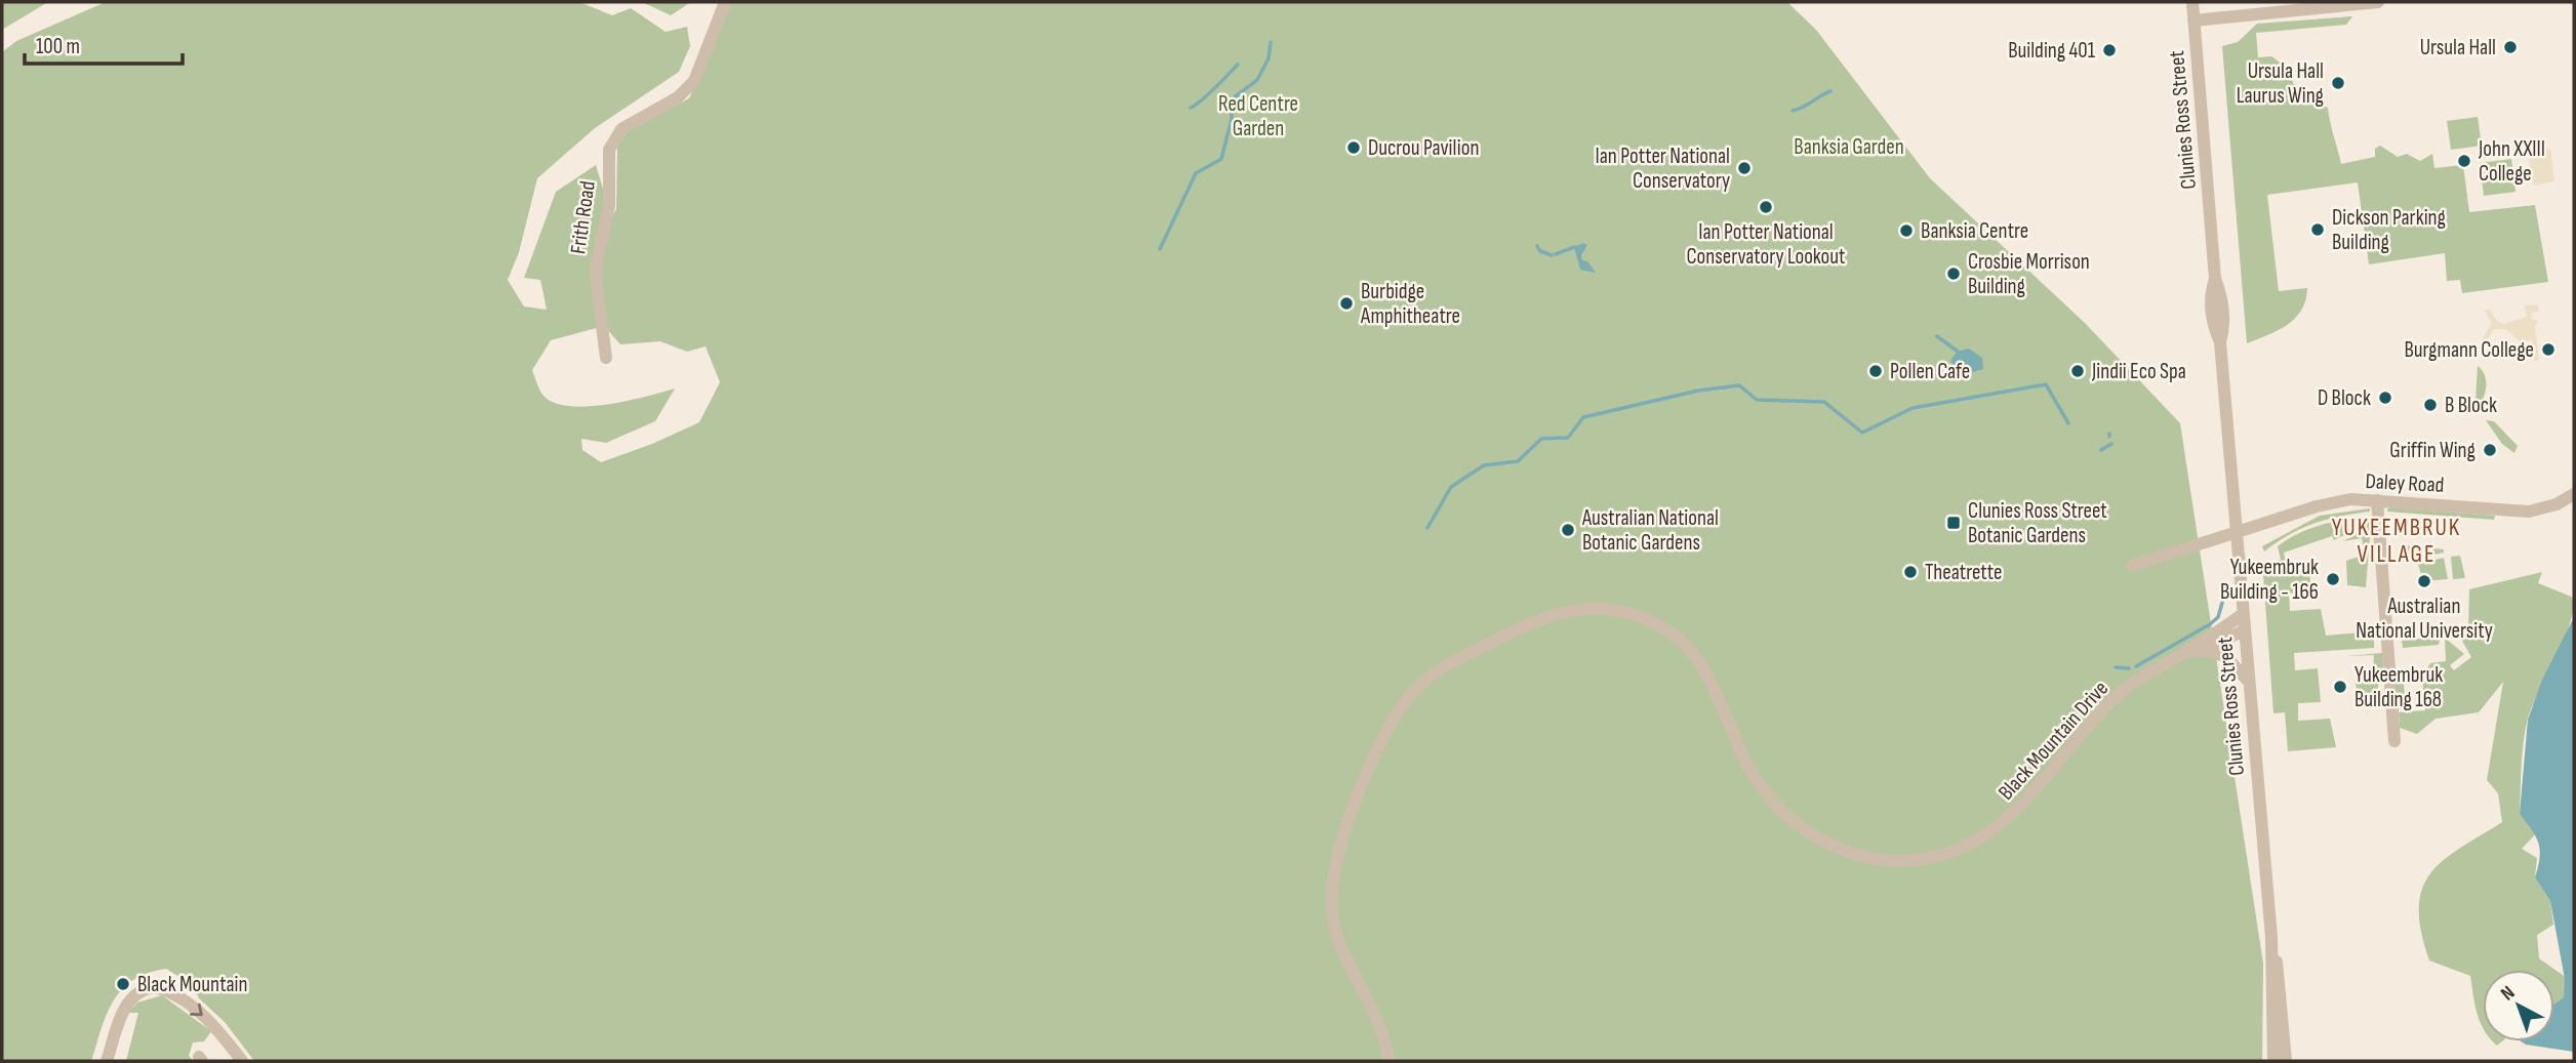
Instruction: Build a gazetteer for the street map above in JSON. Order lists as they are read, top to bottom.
{
  "streets": {
    "street": [
      "Clunies Ross Street",
      "Frith Road",
      "Daley Road",
      "Black Mountain Drive"
    ]
  },
  "crossings": [
    ["Clunies Ross Street", "Daley Road"],
    ["Clunies Ross Street", "Black Mountain Drive"]
  ],
  "districts": ["YUKEEMBRUK VILLAGE"],
  "parks": ["Red Centre Garden", "Banksia Garden"],
  "places": {
    "other": [
      "Ursula Hall",
      "Building 401",
      "Ursula Hall Laurus Wing",
      "Ducrou Pavilion",
      "John XXIII College",
      "Ian Potter National Conservatory",
      "Ian Potter National Conservatory Lookout",
      "Dickson Parking Building",
      "Banksia Centre",
      "Crosbie Morrison Building",
      "Burbidge Amphitheatre",
      "Burgmann College",
      "Pollen Cafe",
      "Jindii Eco Spa",
      "D Block",
      "B Block",
      "Griffin Wing",
      "Australian National Botanic Gardens",
      "Theatrette",
      "Yukeembruk Building - 166",
      "Australian National University",
      "Yukeembruk Building 168",
      "Black Mountain"
    ],
    "transit": ["Clunies Ross Street Botanic Gardens"]
  },
  "scale_bar": "100 m",
  "north": "top left"
}
